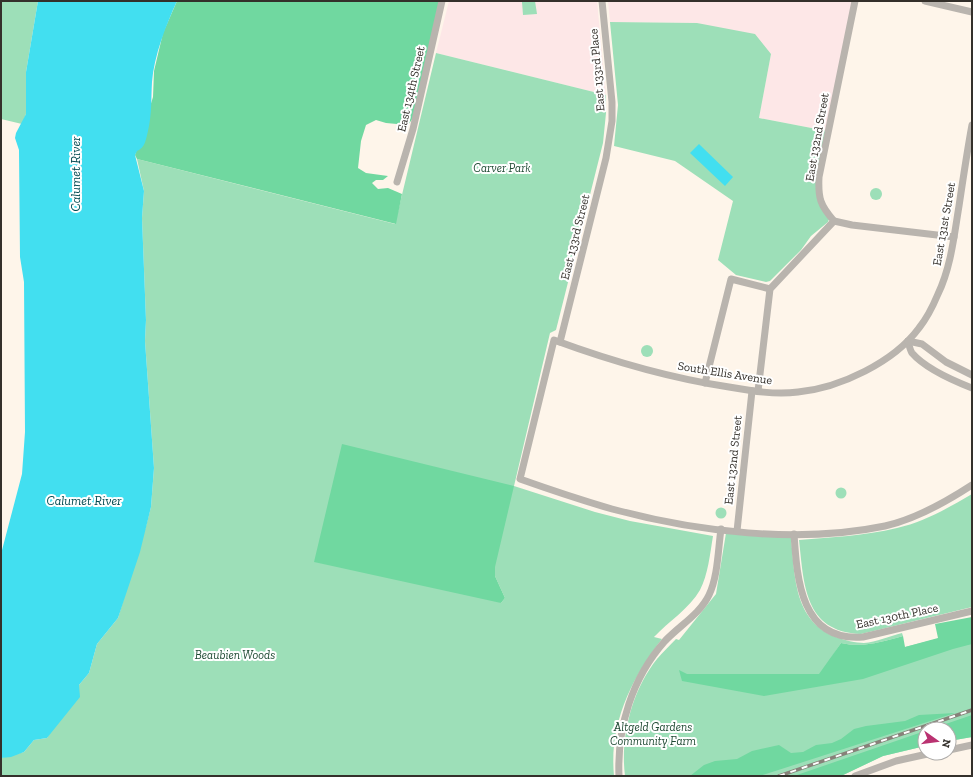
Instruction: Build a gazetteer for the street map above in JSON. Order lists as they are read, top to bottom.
{
  "streets": {
    "street": [
      "East 133rd Place",
      "East 134th Street",
      "East 132nd Street",
      "East 131st Street",
      "East 133rd Street",
      "South Ellis Avenue",
      "East 130th Place"
    ]
  },
  "crossings": [
    ["East 133rd Place", "East 133rd Street"],
    ["East 132nd Street", "South Ellis Avenue"],
    ["East 131st Street", "South Ellis Avenue"],
    ["East 133rd Street", "South Ellis Avenue"]
  ],
  "water": ["Calumet River"],
  "parks": ["Carver Park", "Beaubien Woods", "Altgeld Gardens Community Farm"],
  "north": "right"
}
